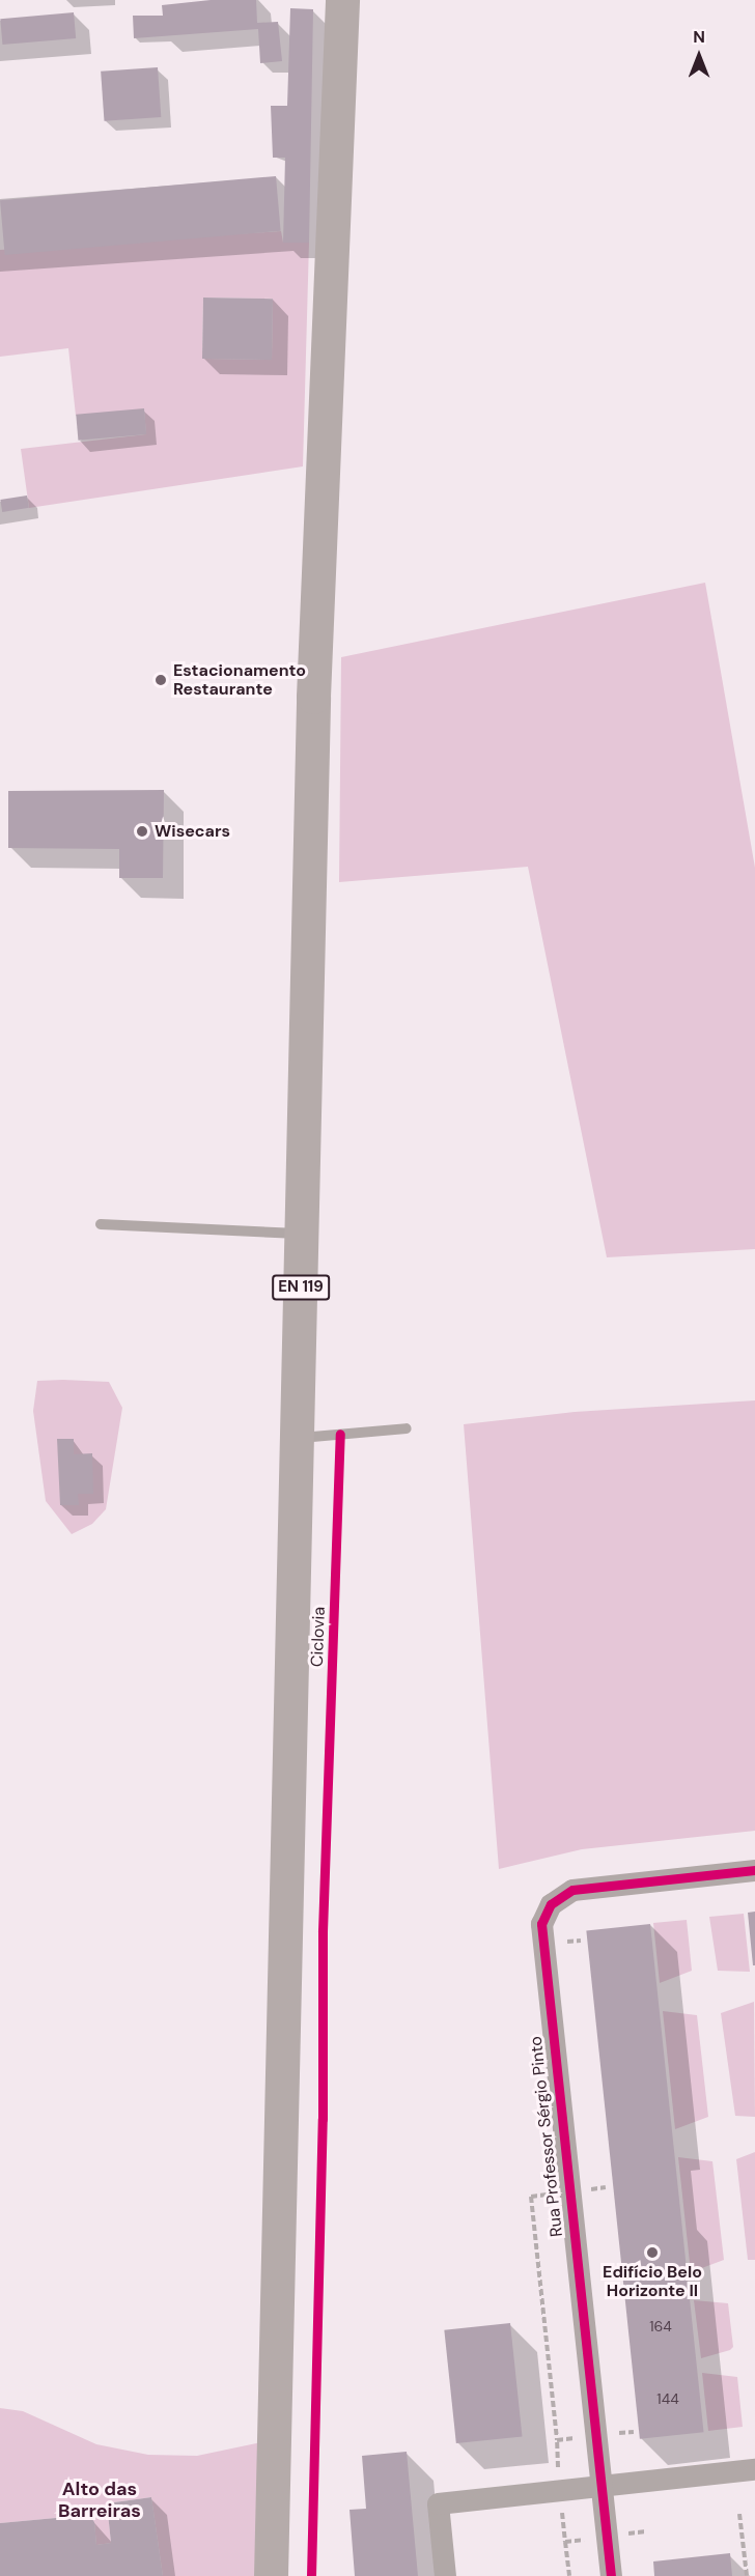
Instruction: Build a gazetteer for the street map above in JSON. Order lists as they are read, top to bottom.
{
  "streets": {
    "main road": ["EN 119"],
    "street": ["Rua Professor Sérgio Pinto"],
    "cycle path": ["Ciclovia"]
  },
  "districts": ["Alto das Barreiras"],
  "places": ["Estacionamento Restaurante", "Wisecars", "Edifício Belo Horizonte II"],
  "house_numbers": ["164", "144"],
  "north": "top"
}
